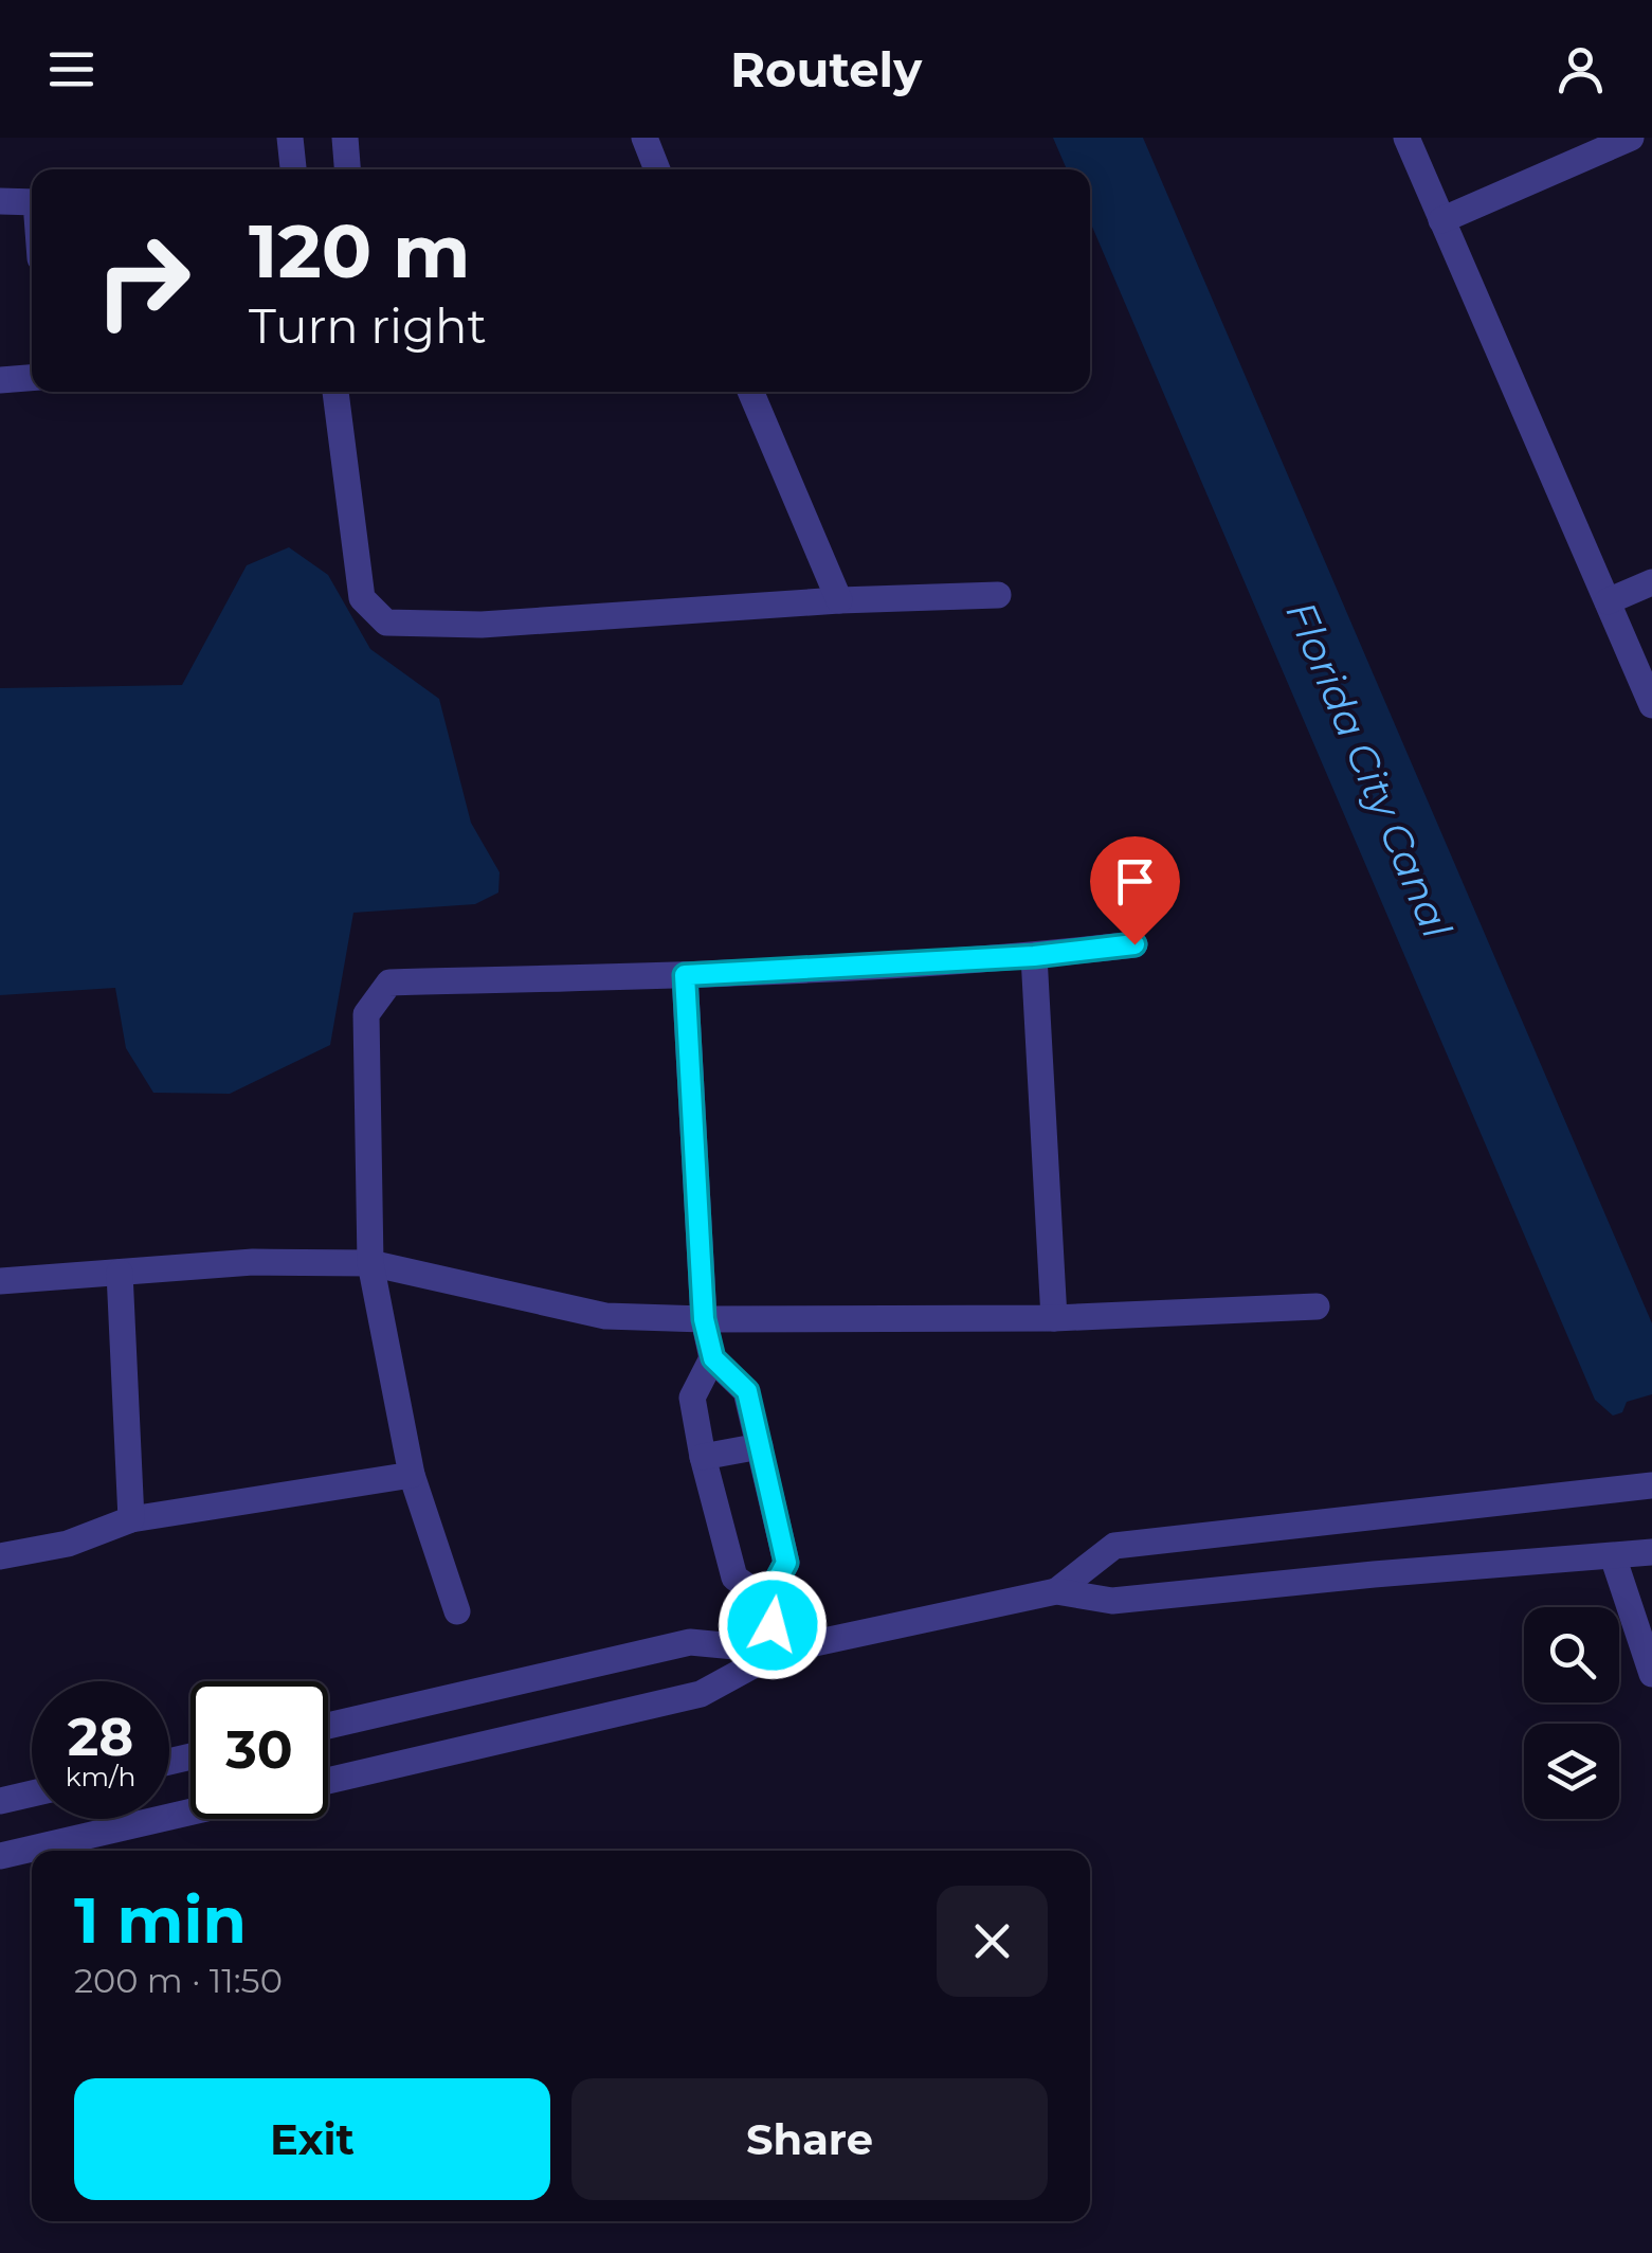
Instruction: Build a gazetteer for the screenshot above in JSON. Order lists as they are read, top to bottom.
{
  "water": ["Florida City Canal"],
  "page": {
    "header": "Routely",
    "turn": ["120 m", "Turn right"],
    "speed": "28 km/h",
    "limit": "30",
    "heading": ["1 min", "200 m · 11:50"],
    "buttons": ["Exit", "Share"]
  }
}
